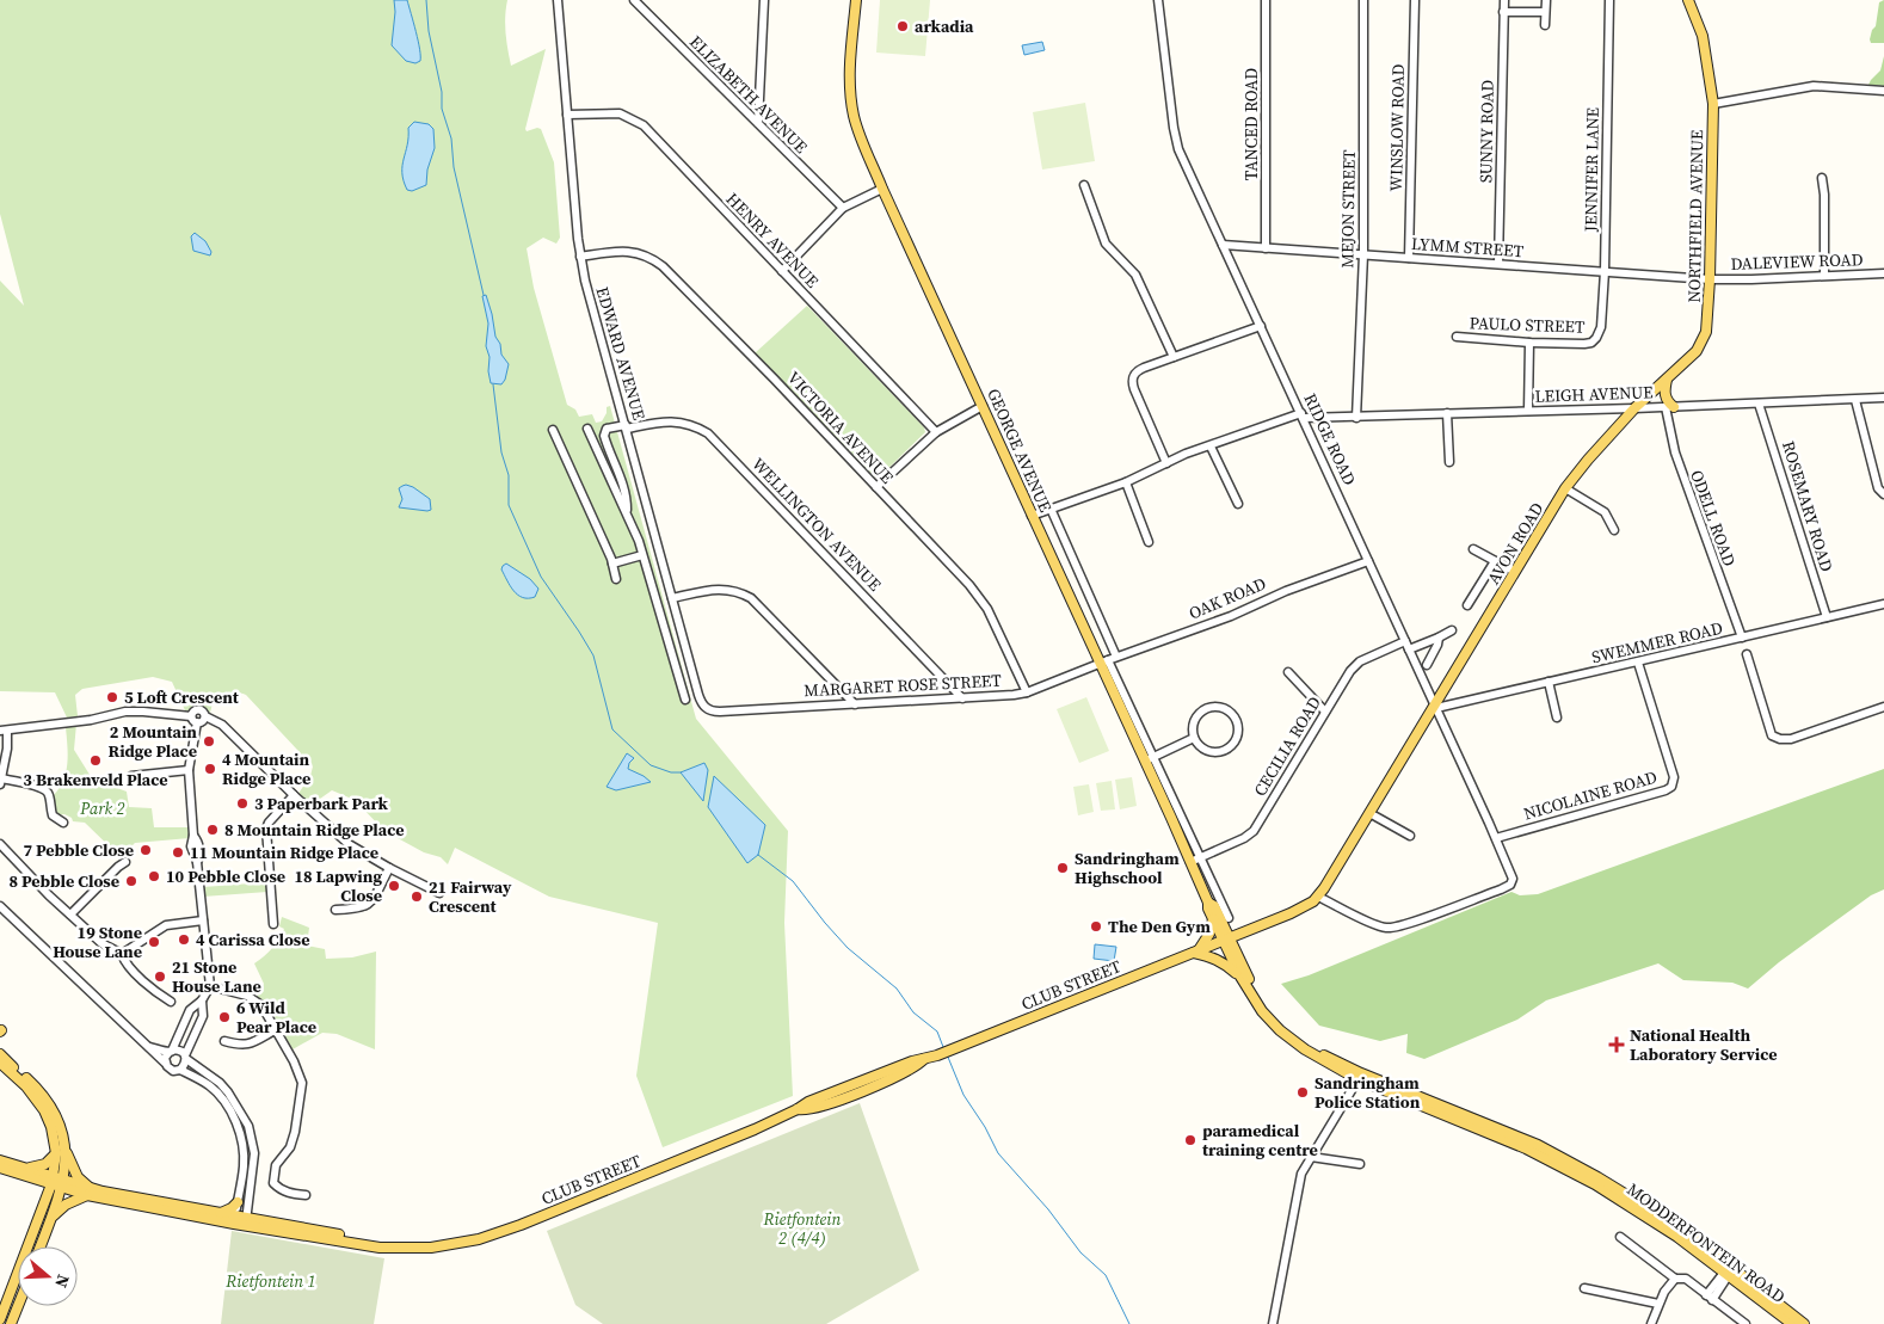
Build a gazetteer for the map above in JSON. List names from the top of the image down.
{
  "streets": {
    "main road": [
      "NORTHFIELD AVENUE",
      "GEORGE AVENUE",
      "AVON ROAD",
      "CLUB STREET",
      "MODDERFONTEIN ROAD"
    ],
    "street": [
      "ELIZABETH AVENUE",
      "TANCED ROAD",
      "WINSLOW ROAD",
      "SUNNY ROAD",
      "JENNIFER LANE",
      "MEJON STREET",
      "HENRY AVENUE",
      "LYMM STREET",
      "DALEVIEW ROAD",
      "PAULO STREET",
      "EDWARD AVENUE",
      "LEIGH AVENUE",
      "VICTORIA AVENUE",
      "RIDGE ROAD",
      "ROSEMARY ROAD",
      "ODELL ROAD",
      "WELLINGTON AVENUE",
      "OAK ROAD",
      "SWEMMER ROAD",
      "MARGARET ROSE STREET",
      "CECILIA ROAD",
      "NICOLAINE ROAD"
    ]
  },
  "crossings": [
    ["TANCED ROAD", "LYMM STREET"],
    ["WINSLOW ROAD", "LYMM STREET"],
    ["SUNNY ROAD", "LYMM STREET"],
    ["JENNIFER LANE", "LYMM STREET"],
    ["JENNIFER LANE", "PAULO STREET"],
    ["MEJON STREET", "LYMM STREET"],
    ["MEJON STREET", "LEIGH AVENUE"],
    ["NORTHFIELD AVENUE", "LYMM STREET"],
    ["NORTHFIELD AVENUE", "DALEVIEW ROAD"],
    ["NORTHFIELD AVENUE", "LEIGH AVENUE"],
    ["NORTHFIELD AVENUE", "AVON ROAD"],
    ["HENRY AVENUE", "EDWARD AVENUE"],
    ["LYMM STREET", "DALEVIEW ROAD"],
    ["LYMM STREET", "RIDGE ROAD"],
    ["EDWARD AVENUE", "VICTORIA AVENUE"],
    ["EDWARD AVENUE", "WELLINGTON AVENUE"],
    ["EDWARD AVENUE", "MARGARET ROSE STREET"],
    ["LEIGH AVENUE", "RIDGE ROAD"],
    ["LEIGH AVENUE", "GEORGE AVENUE"],
    ["LEIGH AVENUE", "ROSEMARY ROAD"],
    ["LEIGH AVENUE", "ODELL ROAD"],
    ["LEIGH AVENUE", "AVON ROAD"],
    ["VICTORIA AVENUE", "MARGARET ROSE STREET"],
    ["RIDGE ROAD", "AVON ROAD"],
    ["RIDGE ROAD", "OAK ROAD"],
    ["RIDGE ROAD", "SWEMMER ROAD"],
    ["RIDGE ROAD", "CECILIA ROAD"],
    ["RIDGE ROAD", "NICOLAINE ROAD"],
    ["GEORGE AVENUE", "OAK ROAD"],
    ["GEORGE AVENUE", "MARGARET ROSE STREET"],
    ["GEORGE AVENUE", "CECILIA ROAD"],
    ["GEORGE AVENUE", "CLUB STREET"],
    ["GEORGE AVENUE", "MODDERFONTEIN ROAD"],
    ["ROSEMARY ROAD", "SWEMMER ROAD"],
    ["ODELL ROAD", "SWEMMER ROAD"],
    ["WELLINGTON AVENUE", "MARGARET ROSE STREET"],
    ["AVON ROAD", "SWEMMER ROAD"],
    ["OAK ROAD", "MARGARET ROSE STREET"],
    ["SWEMMER ROAD", "NICOLAINE ROAD"],
    ["CLUB STREET", "MODDERFONTEIN ROAD"]
  ],
  "parks": ["Park 2", "Rietfontein 2 (4/4)", "Rietfontein 1"],
  "places": {
    "other": [
      "arkadia",
      "5 Loft Crescent",
      "2 Mountain Ridge Place",
      "3 Brakenveld Place",
      "4 Mountain Ridge Place",
      "3 Paperbark Park",
      "8 Mountain Ridge Place",
      "7 Pebble Close",
      "11 Mountain Ridge Place",
      "Sandringham Highschool",
      "10 Pebble Close",
      "8 Pebble Close",
      "18 Lapwing Close",
      "21 Fairway Crescent",
      "The Den Gym",
      "4 Carissa Close",
      "19 Stone House Lane",
      "21 Stone House Lane",
      "6 Wild Pear Place",
      "Sandringham Police Station",
      "paramedical training centre"
    ],
    "health": ["National Health Laboratory Service"]
  },
  "north": "right"
}
